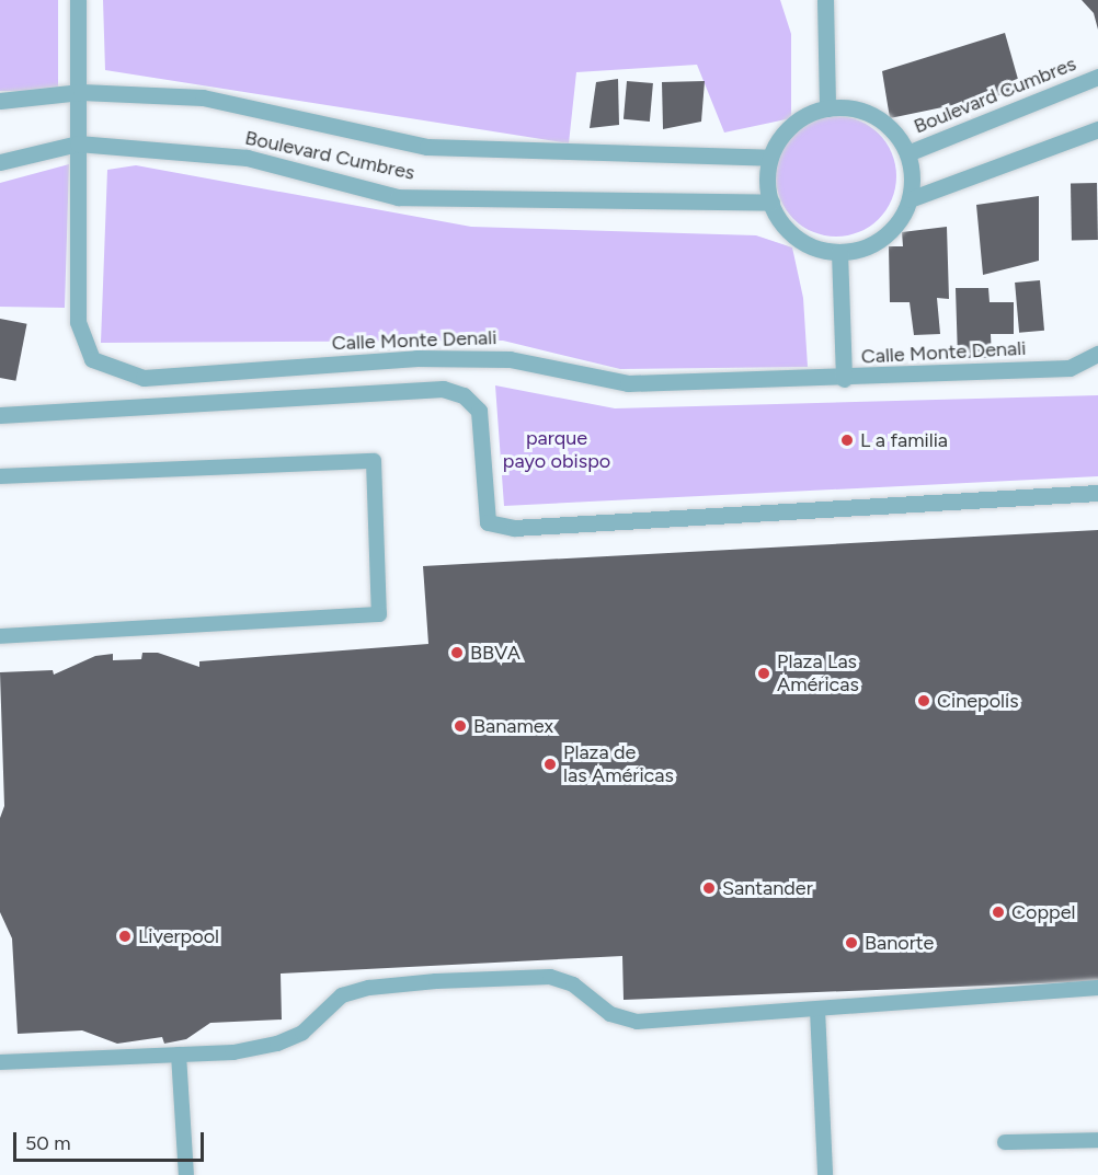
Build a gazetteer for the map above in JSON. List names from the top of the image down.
{
  "streets": {
    "street": ["Boulevard Cumbres", "Calle Monte Denali"]
  },
  "crossings": [
    ["Boulevard Cumbres", "Calle Monte Denali"]
  ],
  "parks": ["parque payo obispo"],
  "places": [
    "L a familia",
    "BBVA",
    "Plaza Las Américas",
    "Cinepolis",
    "Banamex",
    "Plaza de las Américas",
    "Santander",
    "Coppel",
    "Liverpool",
    "Banorte"
  ],
  "scale_bar": "50 m"
}
